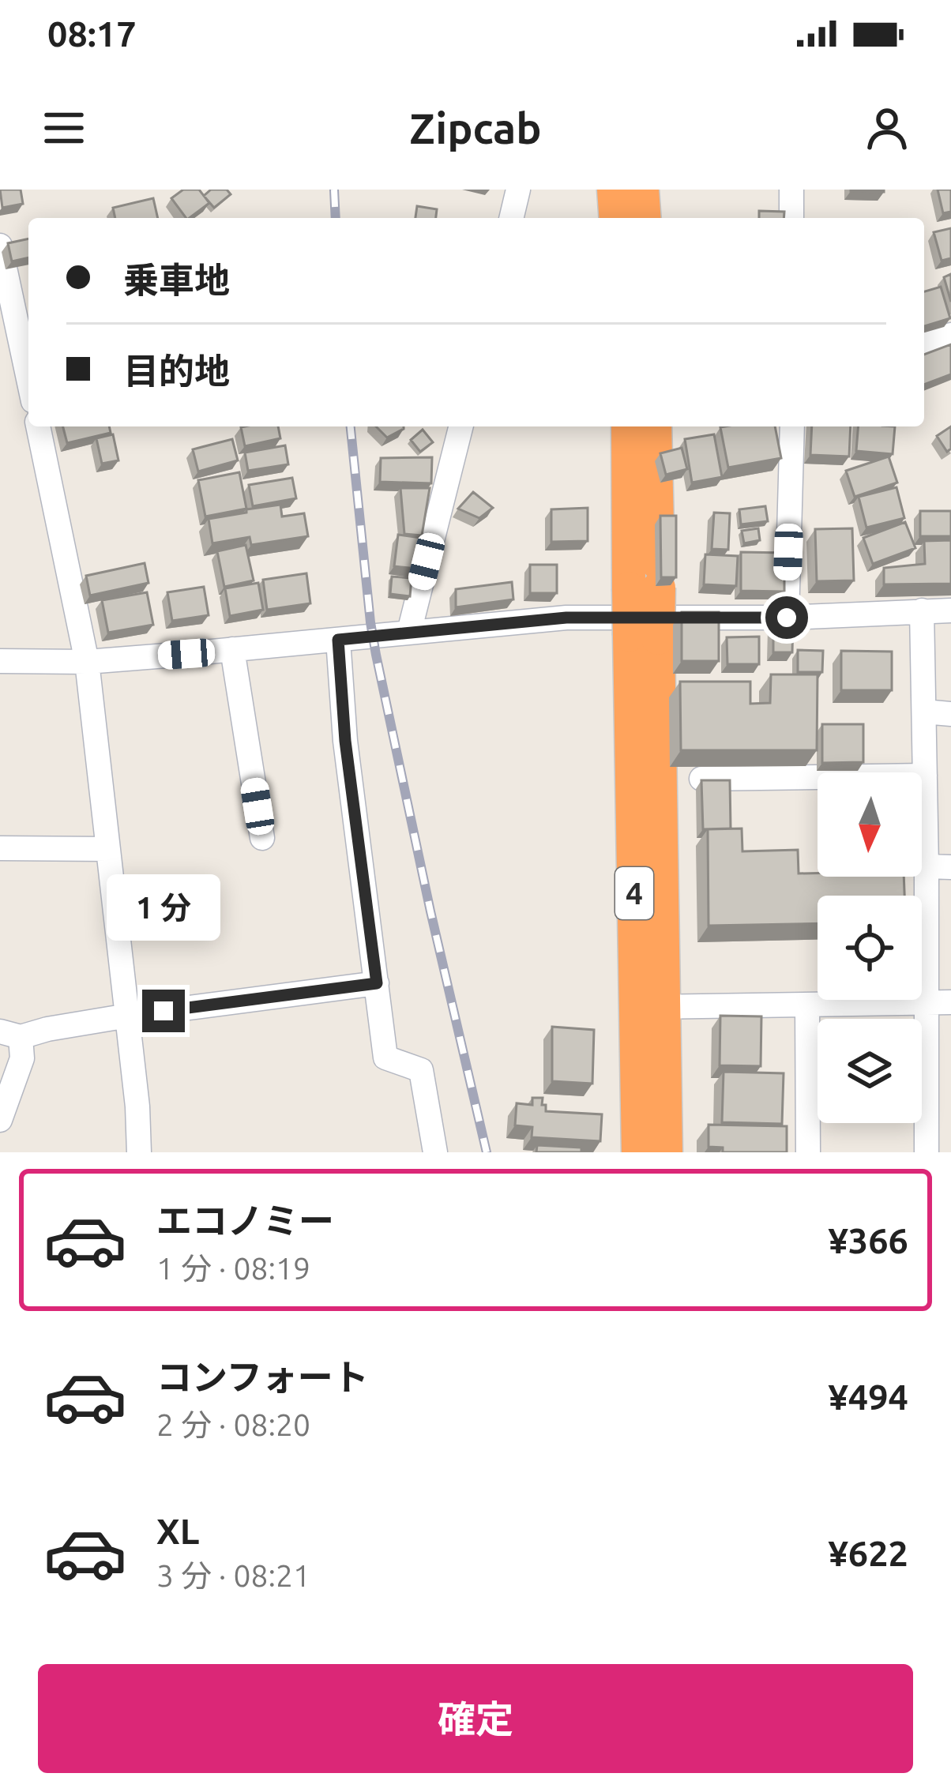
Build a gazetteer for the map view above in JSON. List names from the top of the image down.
{
  "streets": {
    "highway": ["4"]
  },
  "north": "bottom",
  "page": {
    "status": "08:17",
    "header": "Zipcab",
    "banner": ["乗車地", "目的地"],
    "bubble": "1 分",
    "list": [
      {
        "name": "エコノミー",
        "note": "1 分 · 08:19",
        "value": "¥366"
      },
      {
        "name": "コンフォート",
        "note": "2 分 · 08:20",
        "value": "¥494"
      },
      {
        "name": "XL",
        "note": "3 分 · 08:21",
        "value": "¥622"
      }
    ],
    "buttons": "確定"
  }
}
